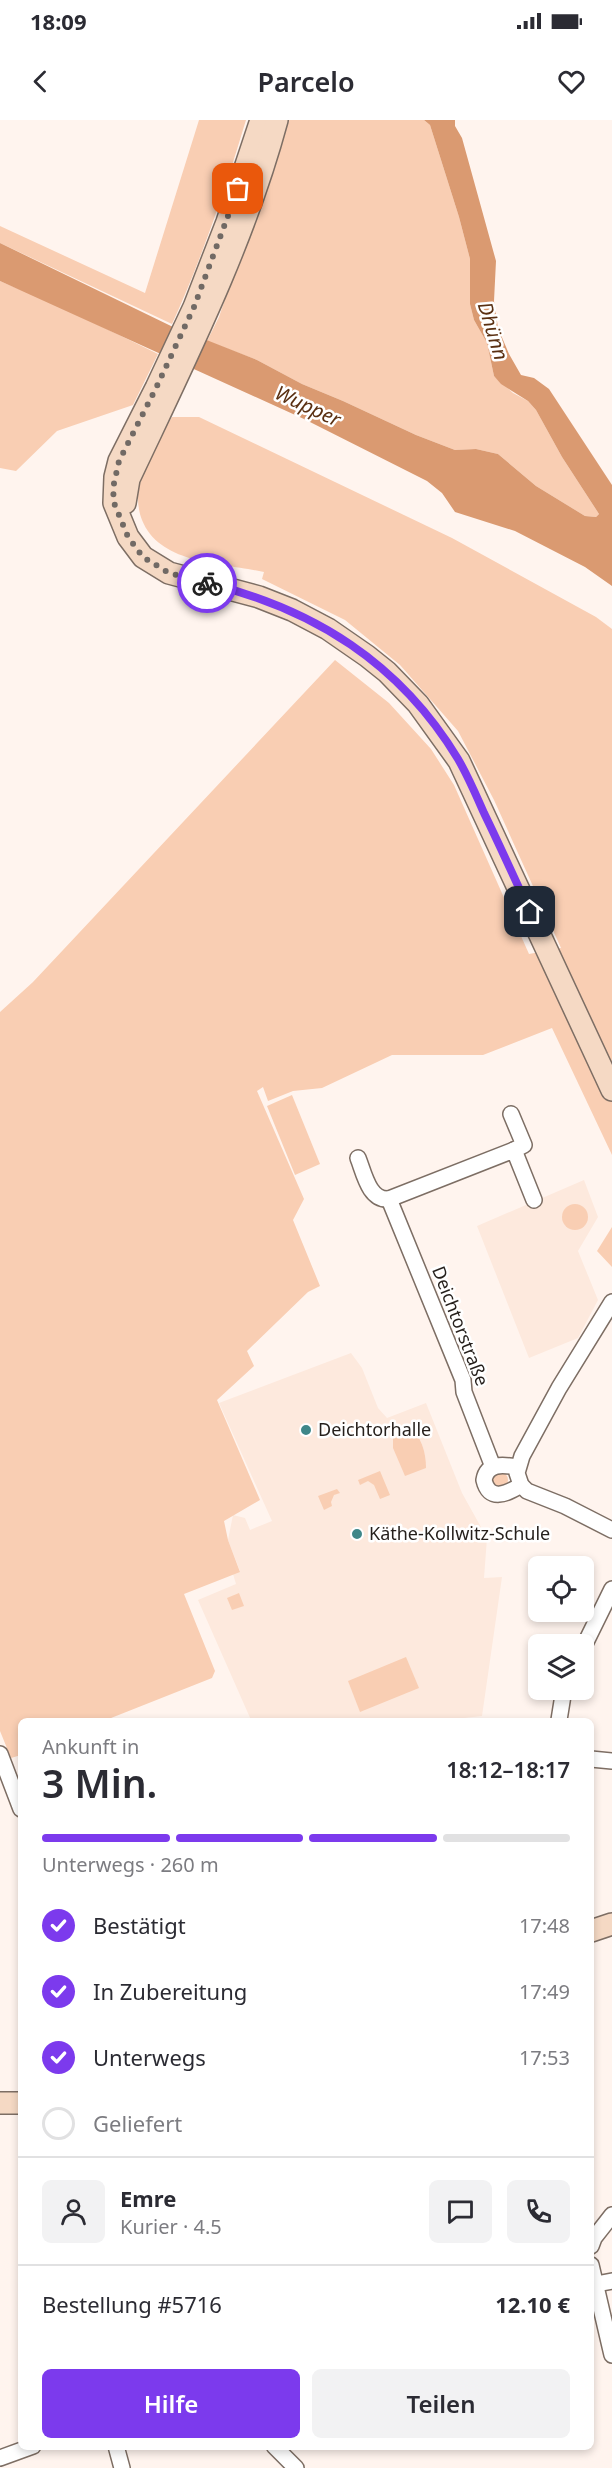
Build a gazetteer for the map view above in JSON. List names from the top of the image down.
{
  "streets": {
    "street": ["Deichtorstraße"]
  },
  "water": ["Dhünn", "Wupper"],
  "places": ["Deichtorhalle", "Käthe-Kollwitz-Schule"],
  "page": {
    "status": "18:09",
    "header": "Parcelo",
    "heading": ["3 Min.", "Ankunft in", "18:12–18:17"],
    "panel": [
      "Emre",
      "Kurier · 4.5",
      "Bestellung #5716",
      "12.10 €"
    ],
    "bar": "Unterwegs · 260 m",
    "list": [
      ["Bestätigt", "17:48"],
      ["In Zubereitung", "17:49"],
      ["Unterwegs", "17:53"],
      "Geliefert"
    ],
    "buttons": ["Hilfe", "Teilen"]
  }
}
